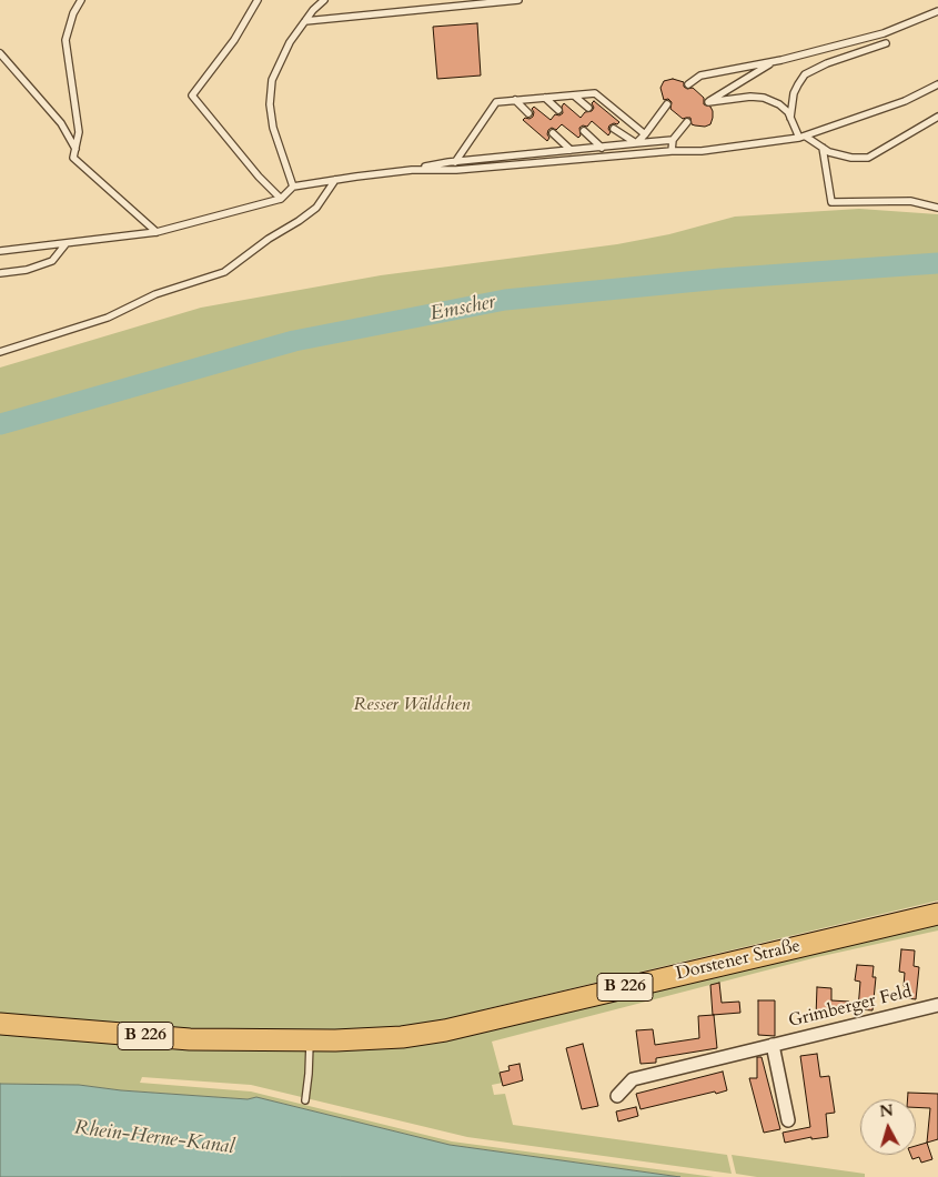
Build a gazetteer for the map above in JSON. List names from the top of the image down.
{
  "streets": {
    "main road": ["Dorstener Straße", "B 226"],
    "street": ["Grimberger Feld"]
  },
  "water": ["Emscher", "Rhein-Herne-Kanal"],
  "parks": ["Resser Wäldchen"],
  "north": "top"
}
